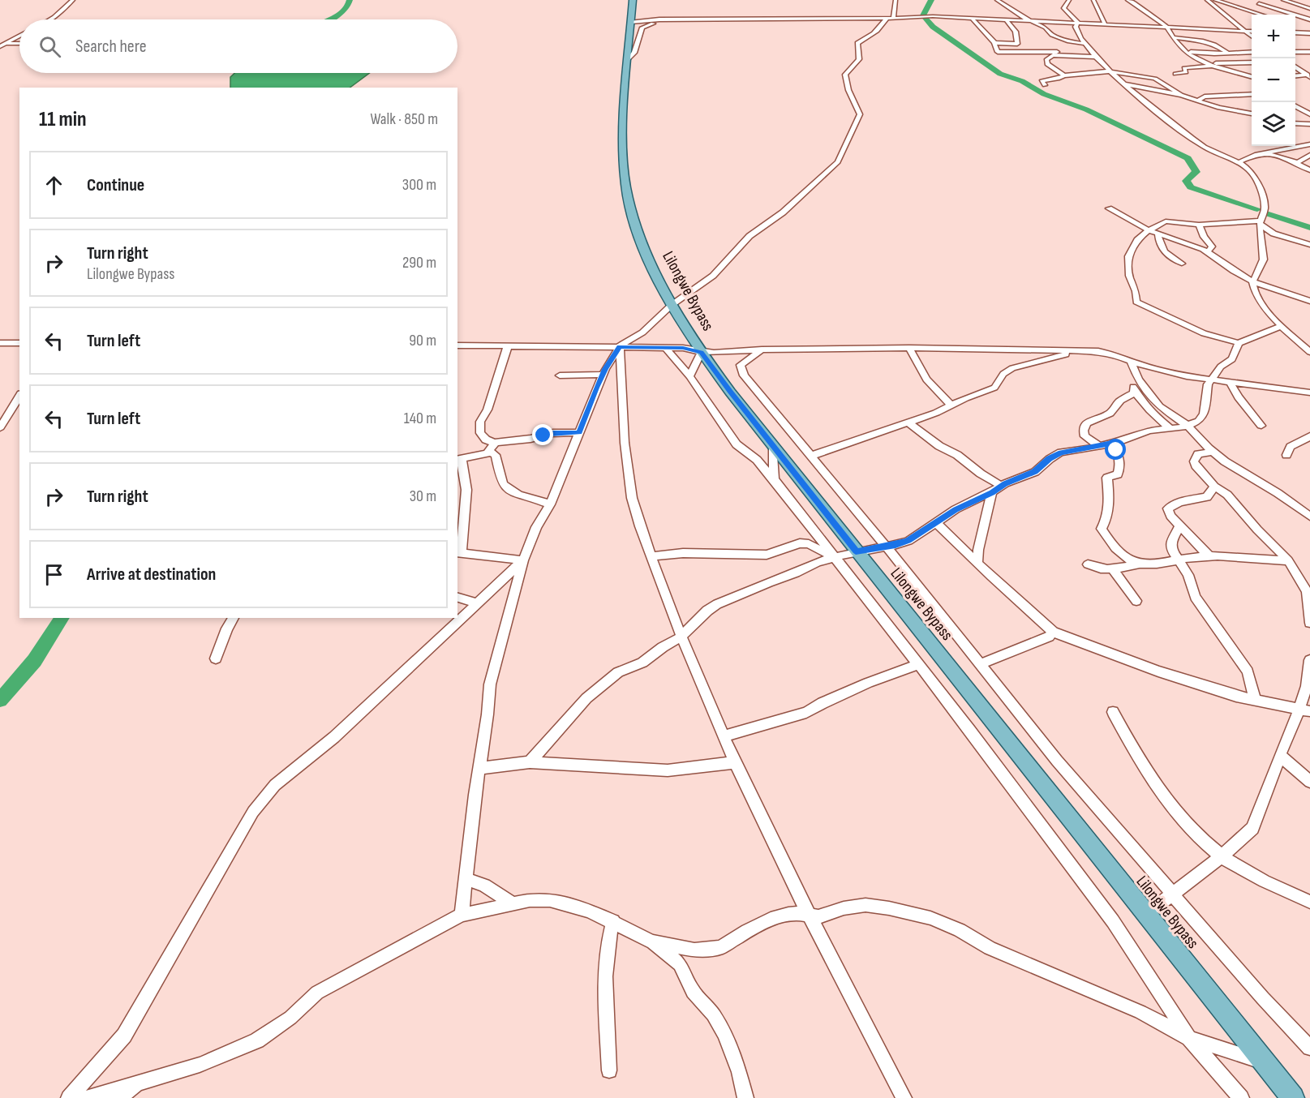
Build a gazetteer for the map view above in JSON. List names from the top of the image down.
{
  "streets": {
    "main road": ["Lilongwe Bypass"]
  },
  "page": {
    "map_buttons": ["+", "−"],
    "search": "Search here",
    "heading": ["11 min", "Walk · 850 m"],
    "list": [
      ["Continue", "300 m"],
      ["Turn right", "Lilongwe Bypass", "290 m"],
      ["Turn left", "90 m"],
      ["Turn left", "140 m"],
      ["Turn right", "30 m"],
      "Arrive at destination"
    ]
  }
}
